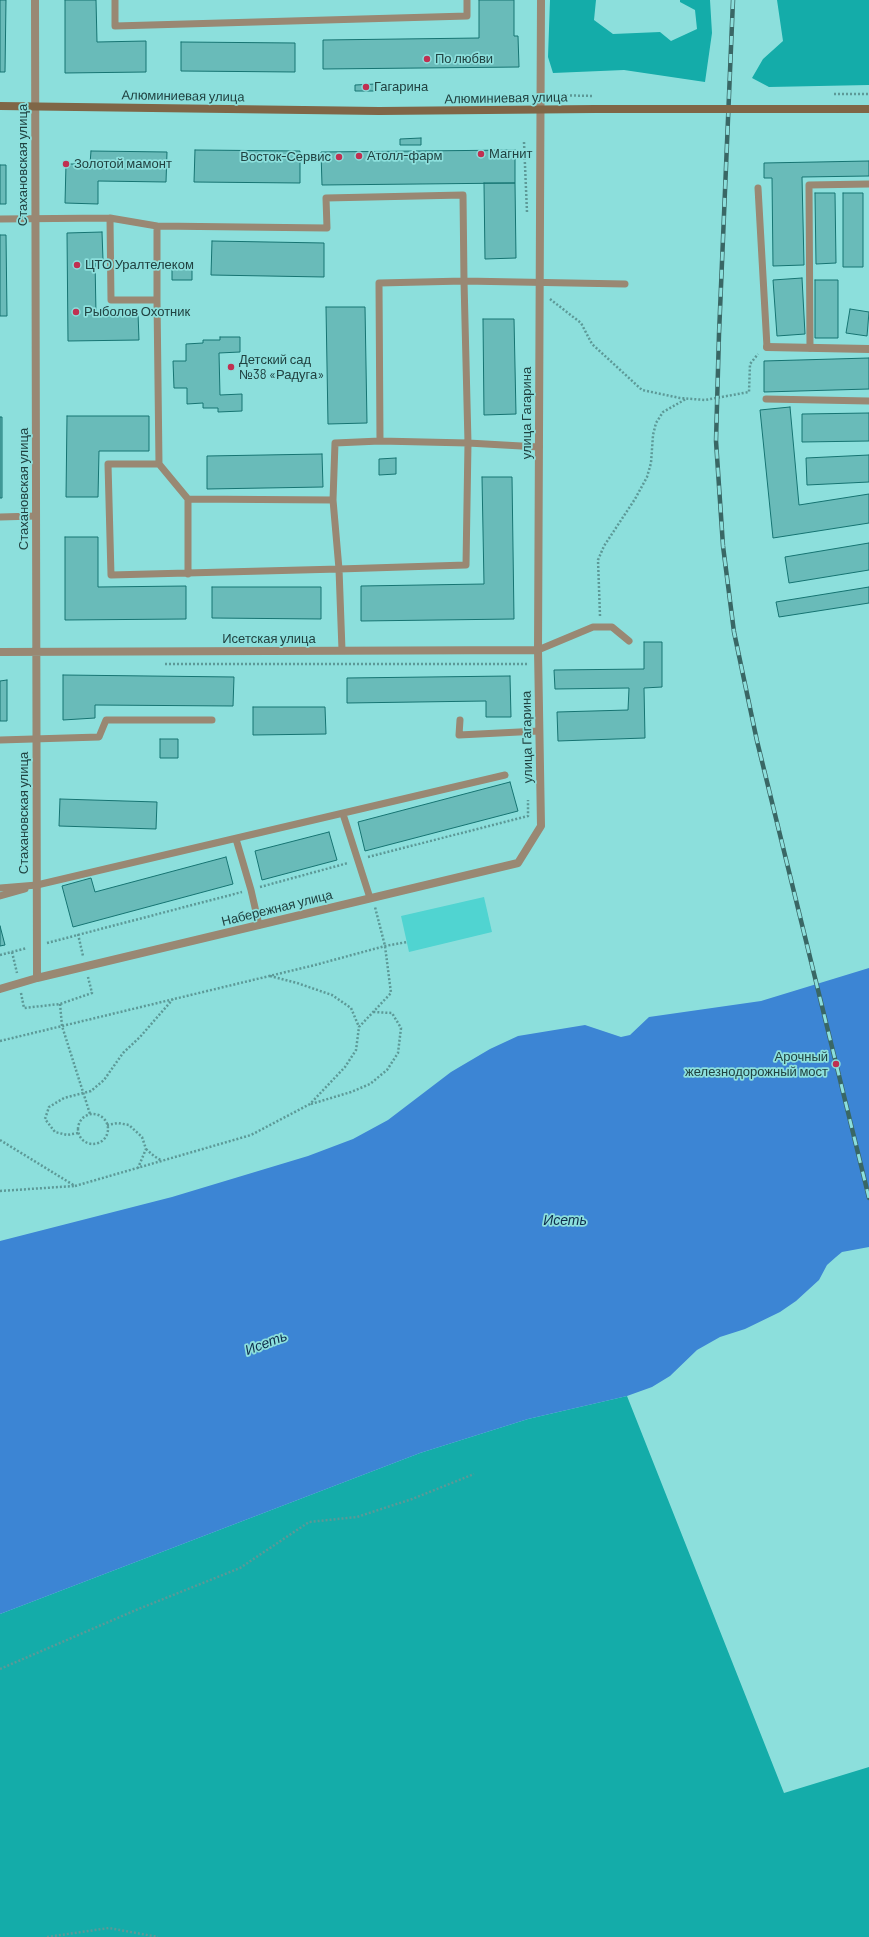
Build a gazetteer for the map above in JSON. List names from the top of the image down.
{
  "streets": {
    "main road": ["Алюминиевая улица"],
    "street": [
      "Стахановская улица",
      "улица Гагарина",
      "Исетская улица",
      "Набережная улица"
    ]
  },
  "crossings": [
    ["Алюминиевая улица", "Стахановская улица"],
    ["Алюминиевая улица", "улица Гагарина"],
    ["Стахановская улица", "Исетская улица"],
    ["Стахановская улица", "Набережная улица"],
    ["улица Гагарина", "Исетская улица"],
    ["улица Гагарина", "Набережная улица"]
  ],
  "water": ["Исеть"],
  "places": [
    "По любви",
    "Гагарина",
    "Магнит",
    "Атолл-фарм",
    "Восток-Сервис",
    "Золотой мамонт",
    "ЦТО Уралтелеком",
    "Рыболов Охотник",
    "Детский сад №38 «Радуга»",
    "Арочный железнодорожный мост"
  ]
}
